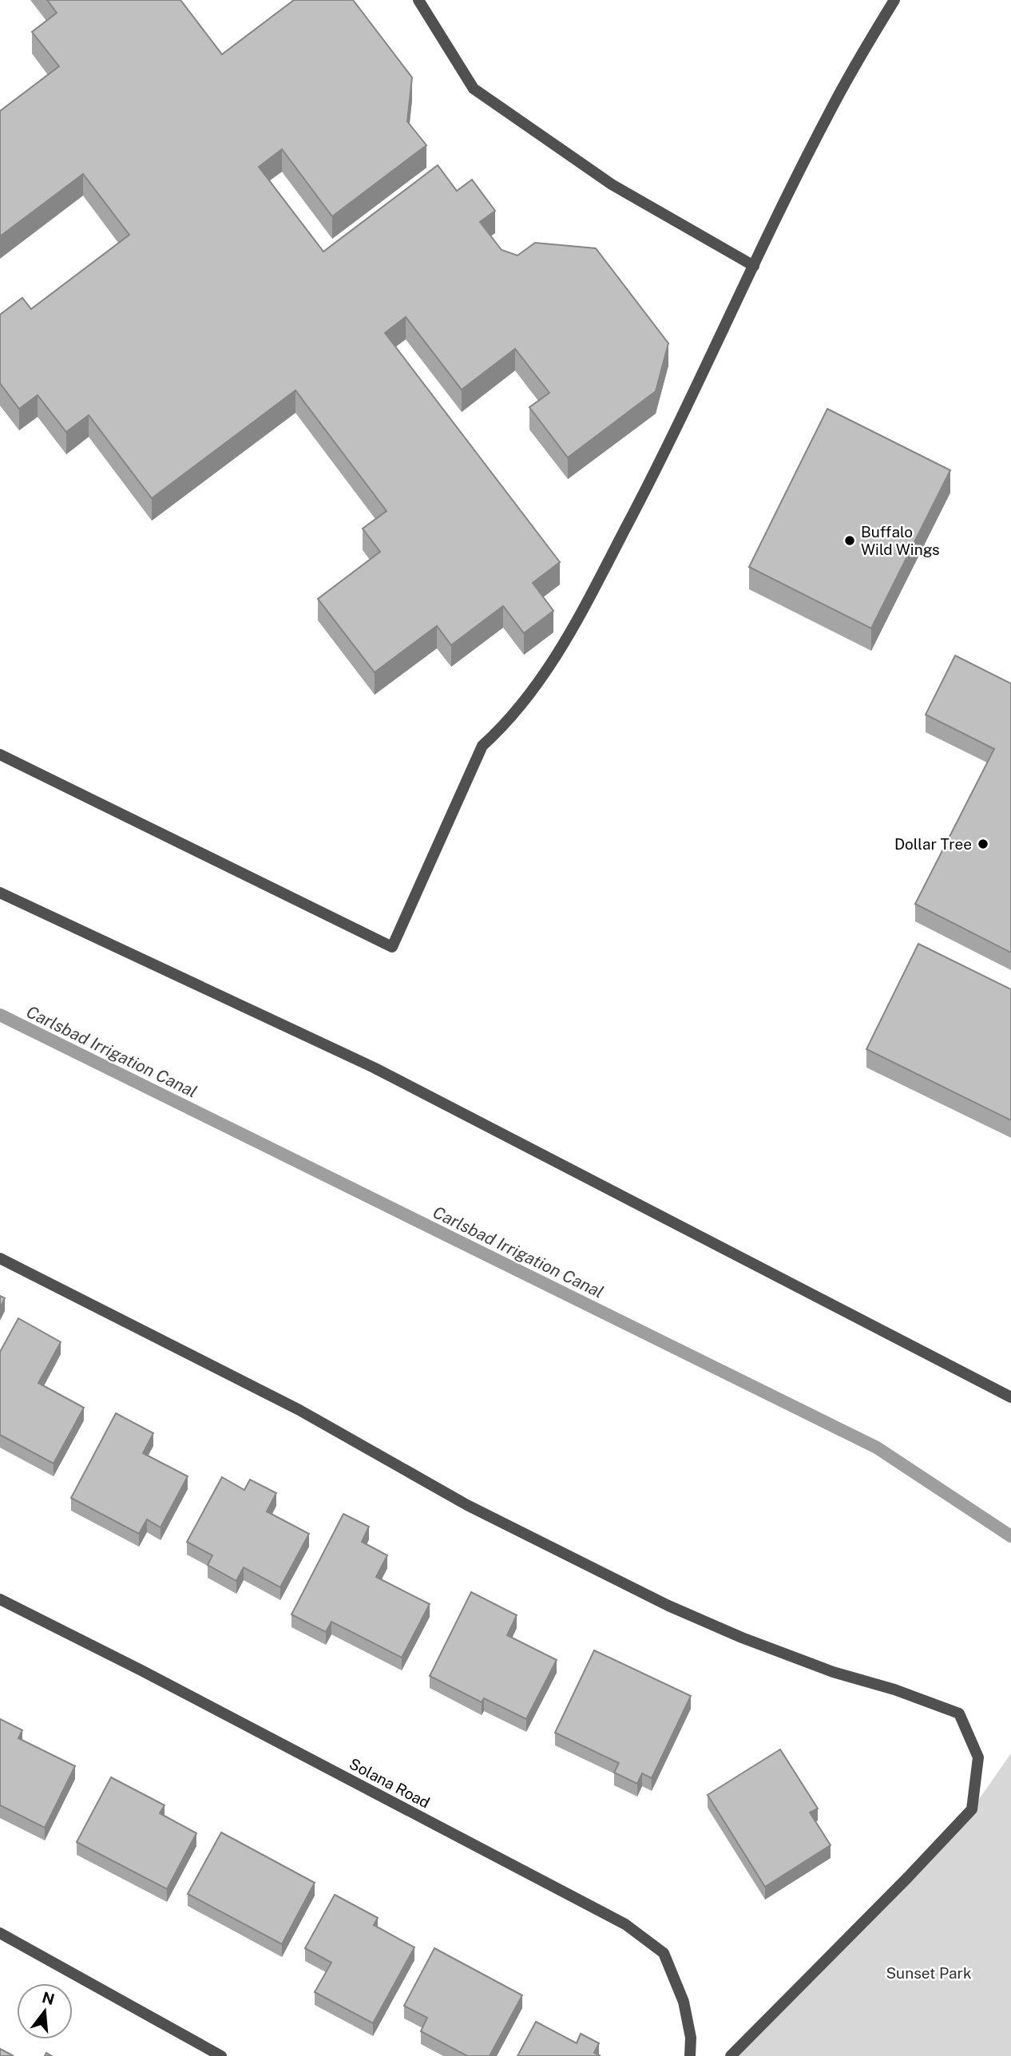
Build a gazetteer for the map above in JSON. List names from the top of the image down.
{
  "streets": {
    "street": ["Solana Road"]
  },
  "water": ["Carlsbad Irrigation Canal"],
  "parks": ["Sunset Park"],
  "places": ["Buffalo Wild Wings", "Dollar Tree"],
  "north": "top"
}
